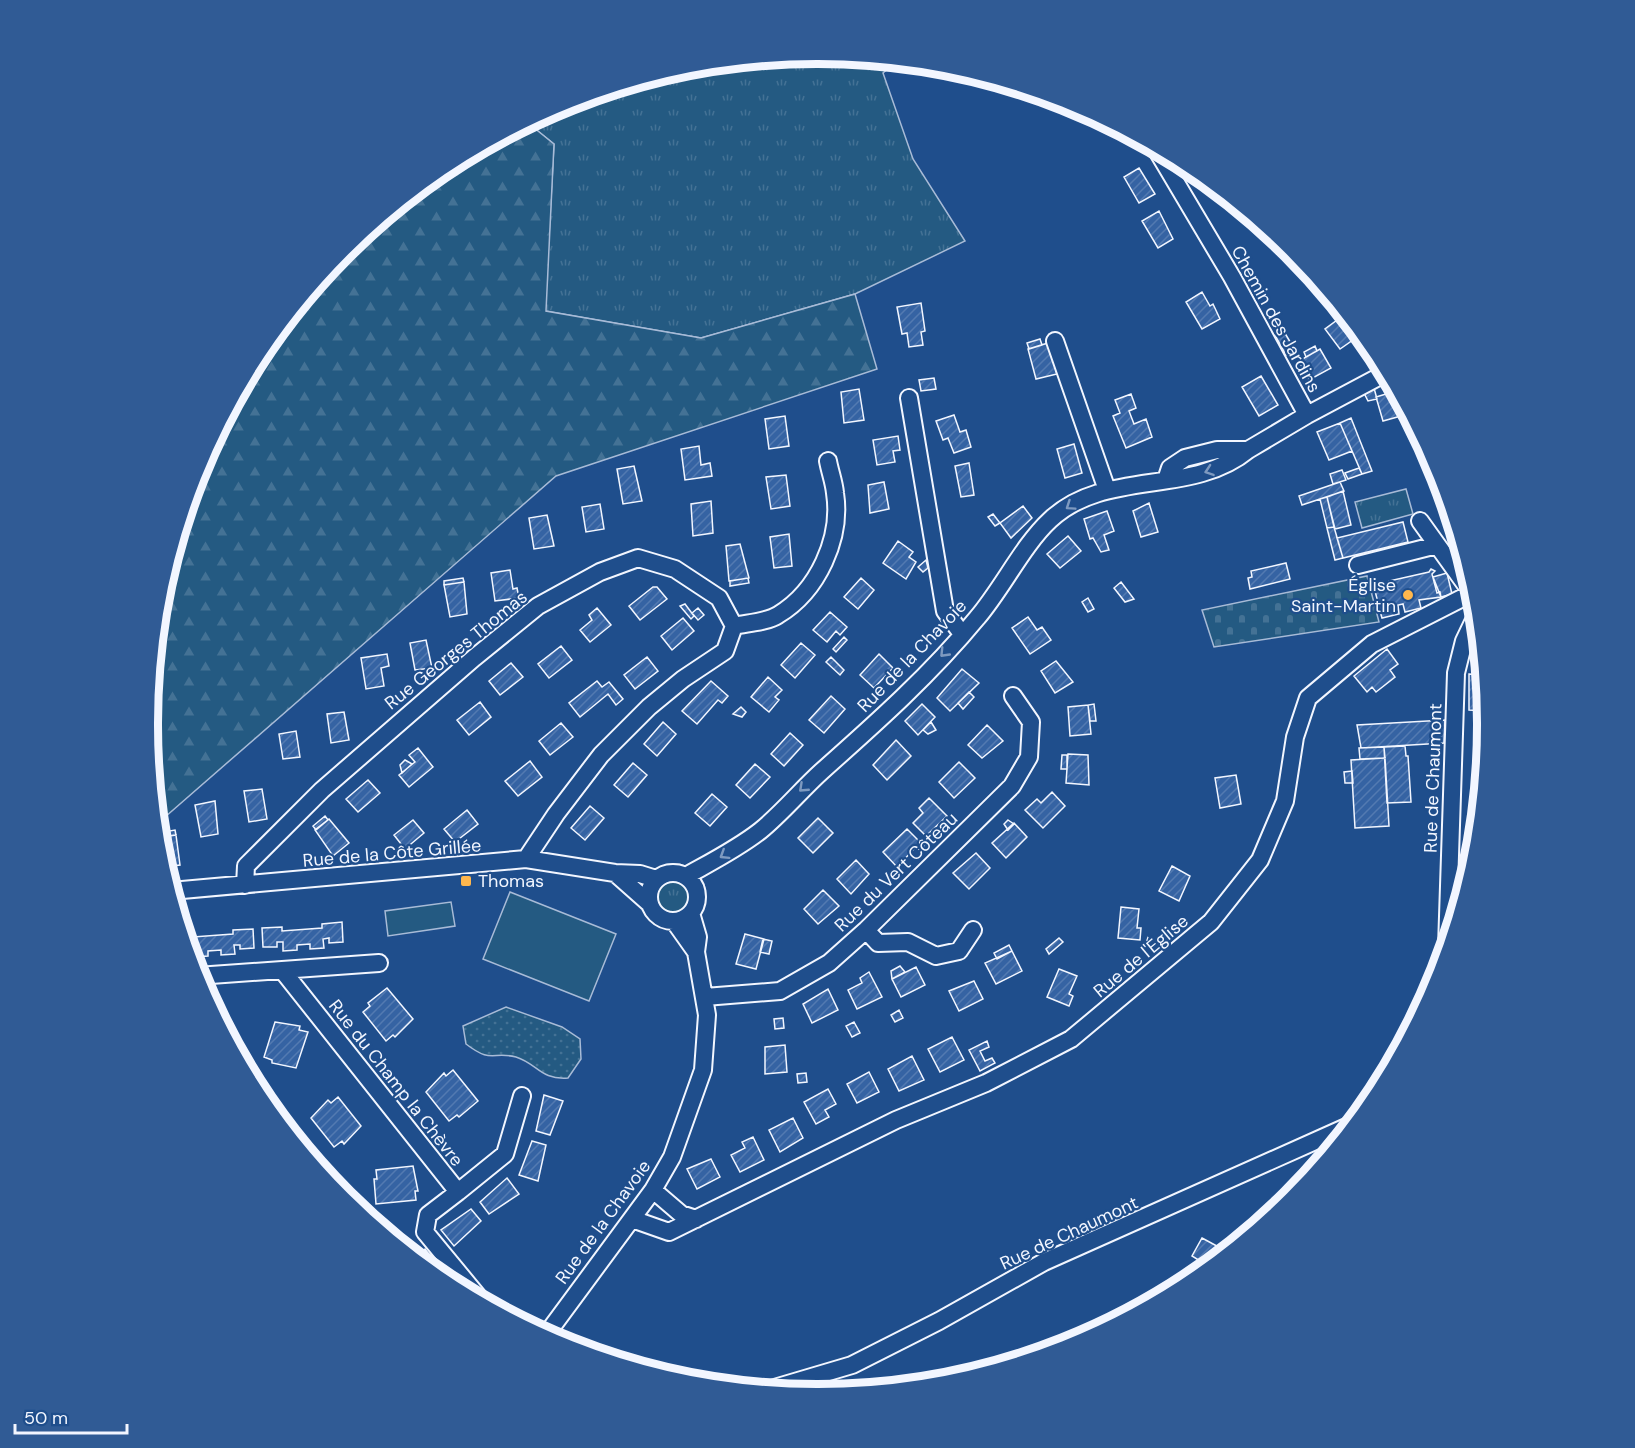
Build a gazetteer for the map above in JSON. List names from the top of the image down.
{
  "streets": {
    "street": [
      "Chemin des Jardins",
      "Rue Georges Thomas",
      "Rue de la Chavoie",
      "Rue de Chaumont",
      "Rue de la Côte Grillée",
      "Rue du Vert Côteau",
      "Rue de l'Église",
      "Rue du Champ la Chèvre"
    ]
  },
  "crossings": [
    ["Chemin des Jardins", "Rue de la Chavoie"],
    ["Rue Georges Thomas", "Rue de la Côte Grillée"],
    ["Rue de la Chavoie", "Rue de la Côte Grillée"],
    ["Rue de la Chavoie", "Rue du Vert Côteau"],
    ["Rue de la Chavoie", "Rue de l'Église"]
  ],
  "one_way": ["Rue de la Chavoie"],
  "places": {
    "other": ["Église Saint-Martin"],
    "transit": ["Thomas"]
  },
  "scale_bar": "50 m"
}
